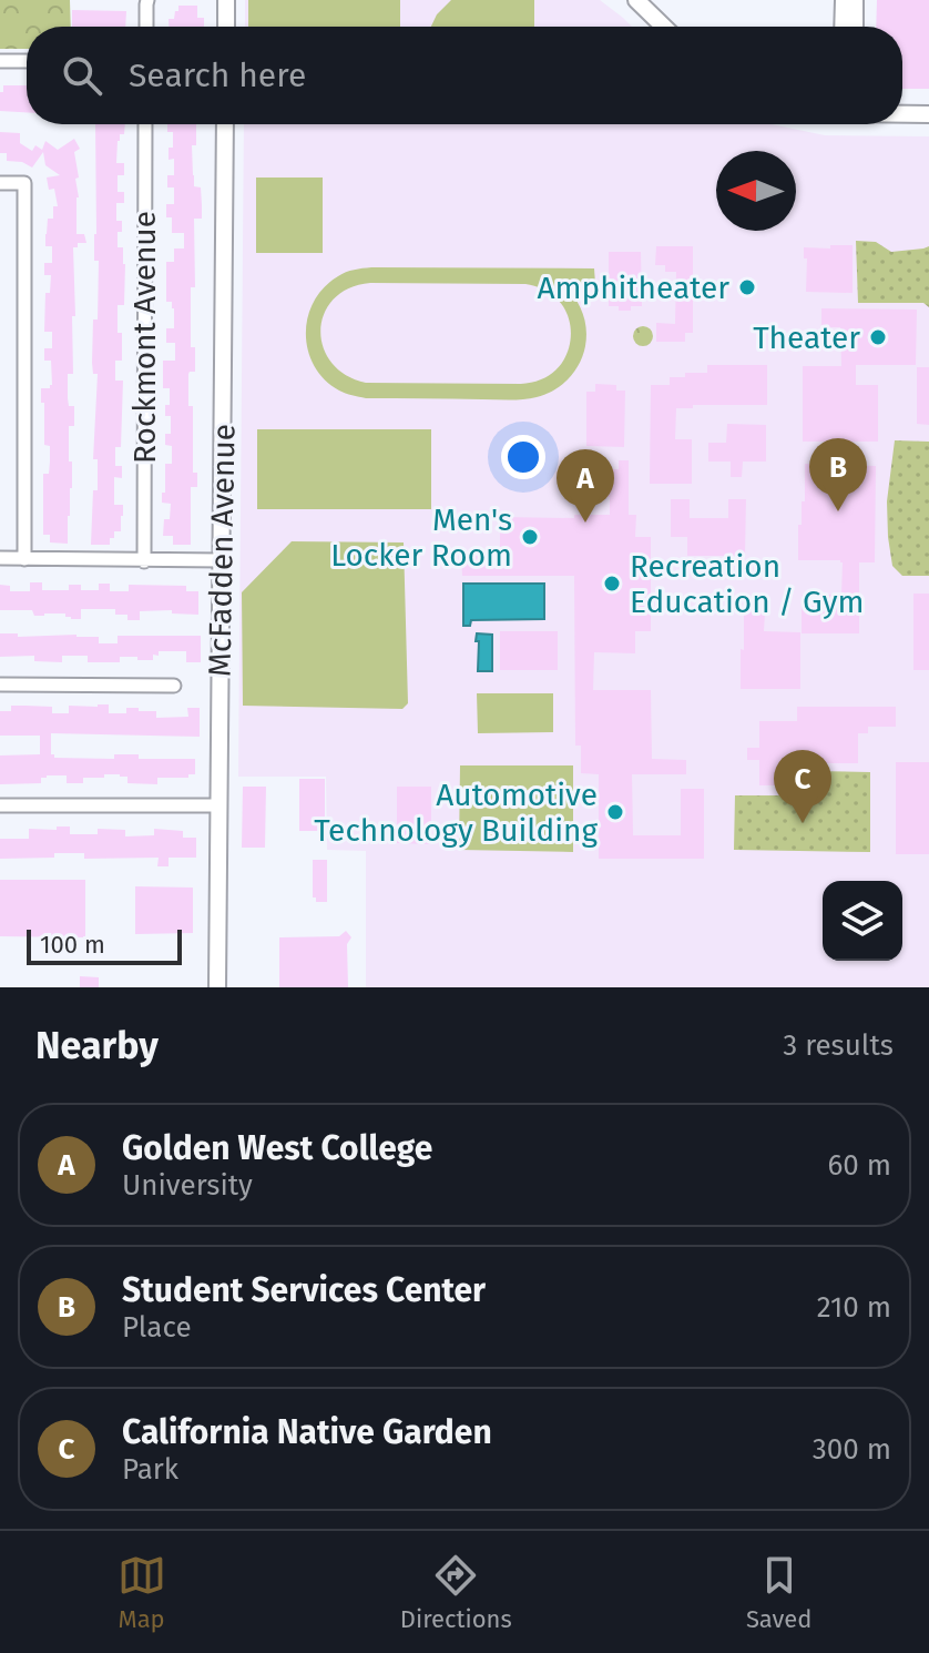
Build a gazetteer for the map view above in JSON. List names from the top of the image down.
{
  "streets": {
    "street": ["Rockmont Avenue", "McFadden Avenue"]
  },
  "places": [
    "Amphitheater",
    "Theater",
    "Men's Locker Room",
    "Recreation Education / Gym",
    "Automotive Technology Building"
  ],
  "scale_bar": "100 m",
  "north": "left",
  "page": {
    "search": "Search here",
    "pins": ["B", "A", "C"],
    "scale": "100 m",
    "heading": ["Nearby", "3 results"],
    "list": [
      {
        "mark": "A",
        "name": "Golden West College",
        "note": "University",
        "value": "60 m"
      },
      {
        "mark": "B",
        "name": "Student Services Center",
        "note": "Place",
        "value": "210 m"
      },
      {
        "mark": "C",
        "name": "California Native Garden",
        "note": "Park",
        "value": "300 m"
      }
    ],
    "nav": ["Map", "Directions", "Saved"]
  }
}
